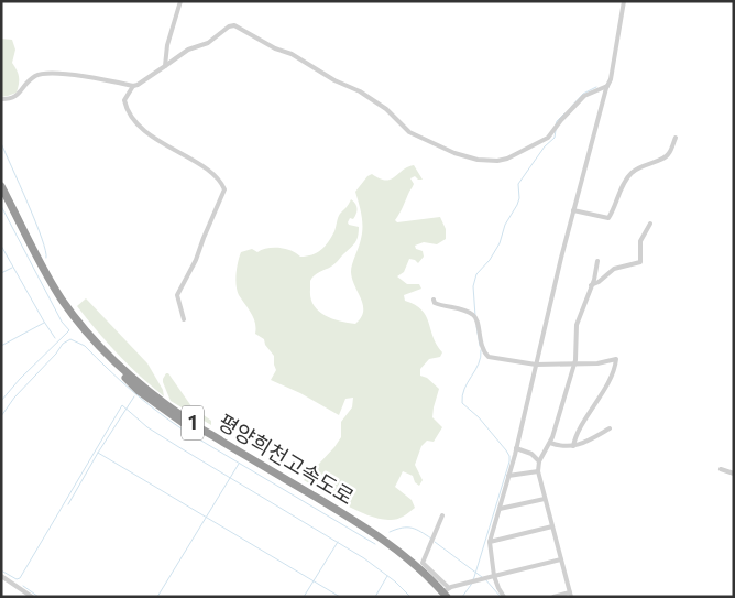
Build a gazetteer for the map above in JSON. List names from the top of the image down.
{
  "streets": {
    "highway": ["1", "평양희천고속도로"]
  }
}
